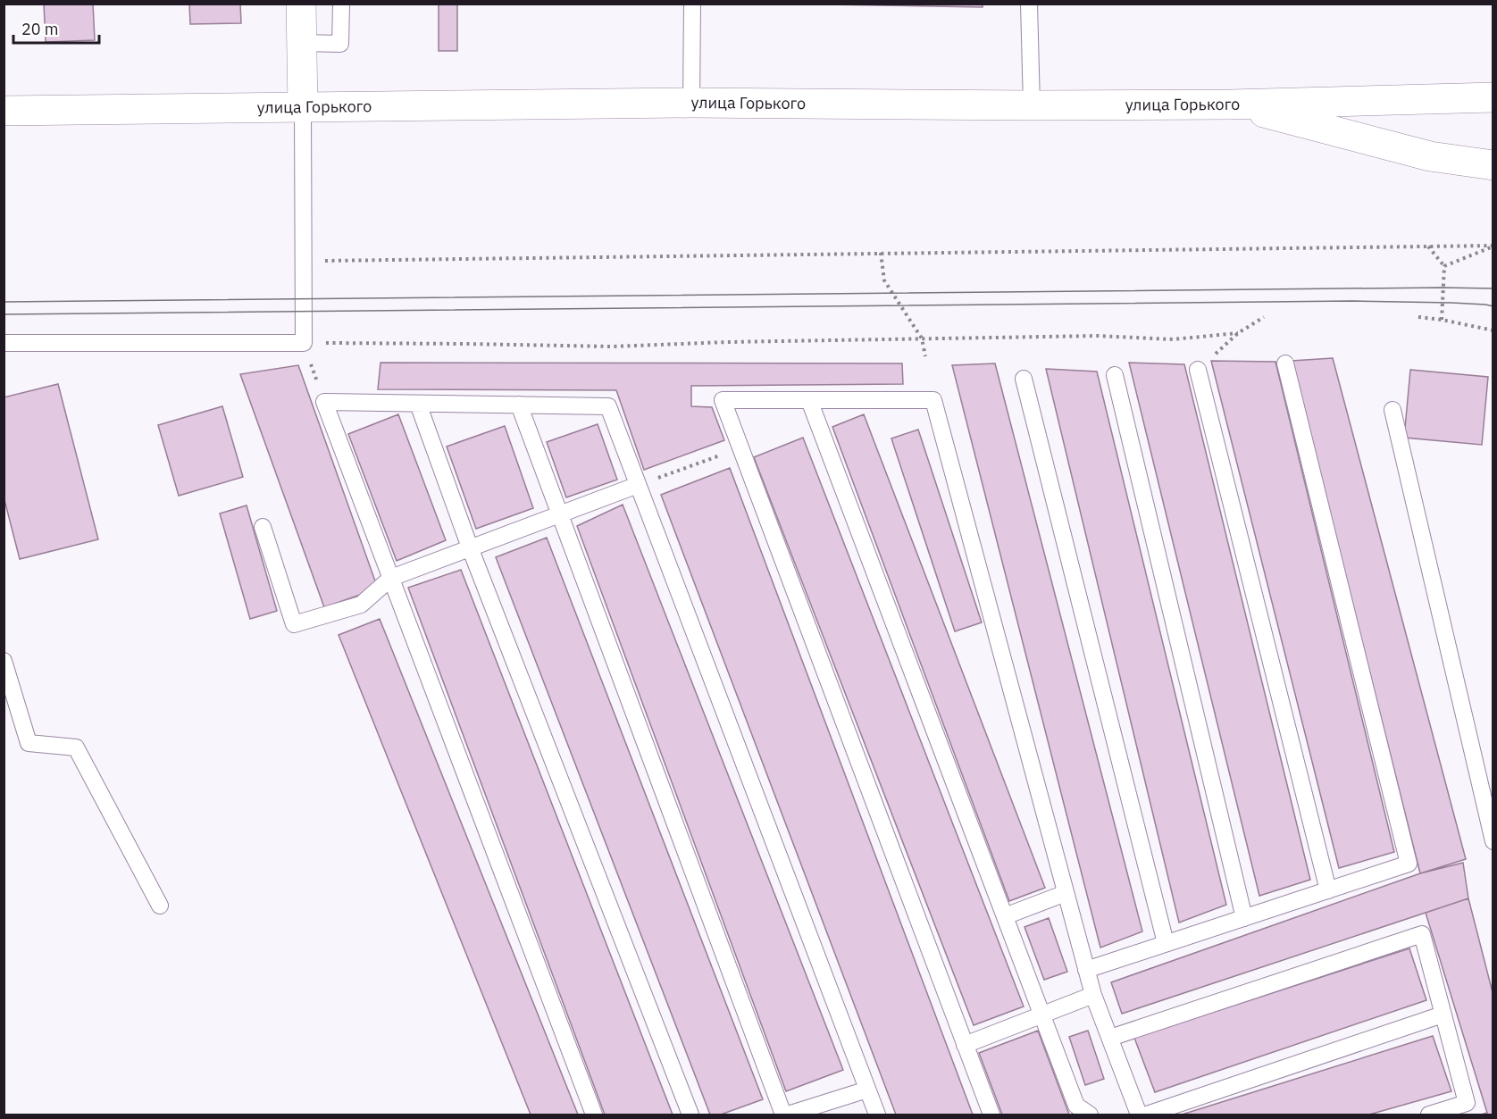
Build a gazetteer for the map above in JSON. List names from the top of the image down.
{
  "streets": {
    "street": ["улица Горького"]
  },
  "scale_bar": "20 m"
}
